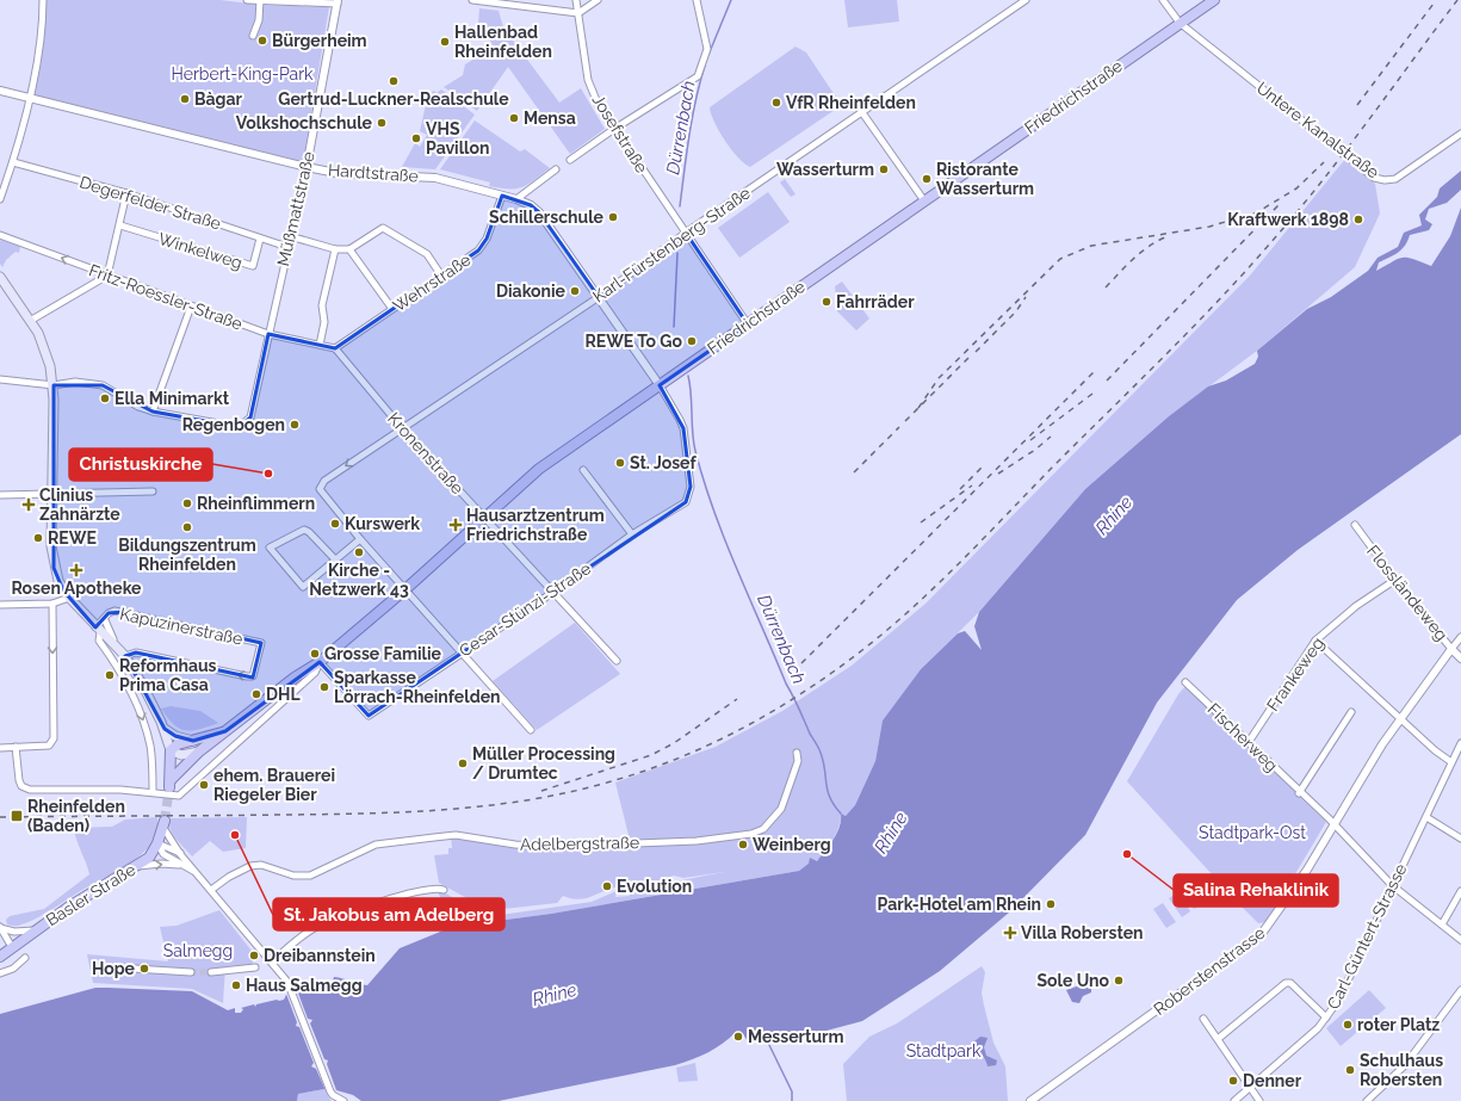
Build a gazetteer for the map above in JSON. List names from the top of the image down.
{
  "streets": {
    "main road": ["Friedrichstraße", "Basler Straße"],
    "street": [
      "Untere Kanalstraße",
      "Josefstraße",
      "Hardtstraße",
      "Degerfelder Straße",
      "Müßmattstraße",
      "Karl-Fürstenberg-Straße",
      "Winkelweg",
      "Wehrstraße",
      "Fritz-Roessler-Straße",
      "Kronenstraße",
      "Flossländeweg",
      "Cesar-Stünzi-Straße",
      "Kapuzinerstraße",
      "Frankeweg",
      "Fischerweg",
      "Adelbergstraße",
      "Carl-Güntert-Strasse",
      "Roberstenstrasse"
    ]
  },
  "crossings": [
    ["Friedrichstraße", "Untere Kanalstraße"],
    ["Friedrichstraße", "Josefstraße"],
    ["Friedrichstraße", "Hardtstraße"],
    ["Friedrichstraße", "Kronenstraße"],
    ["Friedrichstraße", "Cesar-Stünzi-Straße"],
    ["Josefstraße", "Karl-Fürstenberg-Straße"],
    ["Hardtstraße", "Müßmattstraße"],
    ["Hardtstraße", "Karl-Fürstenberg-Straße"],
    ["Hardtstraße", "Wehrstraße"],
    ["Hardtstraße", "Cesar-Stünzi-Straße"],
    ["Degerfelder Straße", "Müßmattstraße"],
    ["Degerfelder Straße", "Winkelweg"],
    ["Müßmattstraße", "Fritz-Roessler-Straße"],
    ["Karl-Fürstenberg-Straße", "Kronenstraße"],
    ["Wehrstraße", "Fritz-Roessler-Straße"],
    ["Wehrstraße", "Kronenstraße"],
    ["Fritz-Roessler-Straße", "Kronenstraße"],
    ["Kronenstraße", "Cesar-Stünzi-Straße"],
    ["Flossländeweg", "Frankeweg"],
    ["Flossländeweg", "Roberstenstrasse"],
    ["Frankeweg", "Fischerweg"],
    ["Fischerweg", "Carl-Güntert-Strasse"],
    ["Fischerweg", "Roberstenstrasse"]
  ],
  "water": ["Dürrenbach", "Rhine"],
  "parks": [
    "Herbert-King-Park",
    "Stadtpark-Ost",
    "Salmegg",
    "Stadtpark"
  ],
  "places": {
    "other": [
      "Bürgerheim",
      "Hallenbad Rheinfelden",
      "Gertrud-Luckner-Realschule",
      "Bàgar",
      "VfR Rheinfelden",
      "Mensa",
      "Volkshochschule",
      "VHS Pavillon",
      "Wasserturm",
      "Ristorante Wasserturm",
      "Schillerschule",
      "Kraftwerk 1898",
      "Diakonie",
      "Fahrräder",
      "REWE To Go",
      "Ella Minimarkt",
      "Regenbogen",
      "St. Josef",
      "Christuskirche",
      "Rheinflimmern",
      "Kurswerk",
      "Bildungszentrum Rheinfelden",
      "REWE",
      "Kirche - Netzwerk 43",
      "Grosse Familie",
      "Reformhaus Prima Casa",
      "Sparkasse Lörrach-Rheinfelden",
      "DHL",
      "Müller Processing / Drumtec",
      "ehem. Brauerei Riegeler Bier",
      "St. Jakobus am Adelberg",
      "Weinberg",
      "Salina Rehaklinik",
      "Evolution",
      "Park-Hotel am Rhein",
      "Dreibannstein",
      "Hope",
      "Sole Uno",
      "Haus Salmegg",
      "roter Platz",
      "Messerturm",
      "Schulhaus Robersten",
      "Denner"
    ],
    "health": [
      "Clinius Zahnärzte",
      "Hausarztzentrum Friedrichstraße",
      "Rosen Apotheke",
      "Villa Robersten"
    ],
    "transit": ["Rheinfelden (Baden)"]
  }
}
